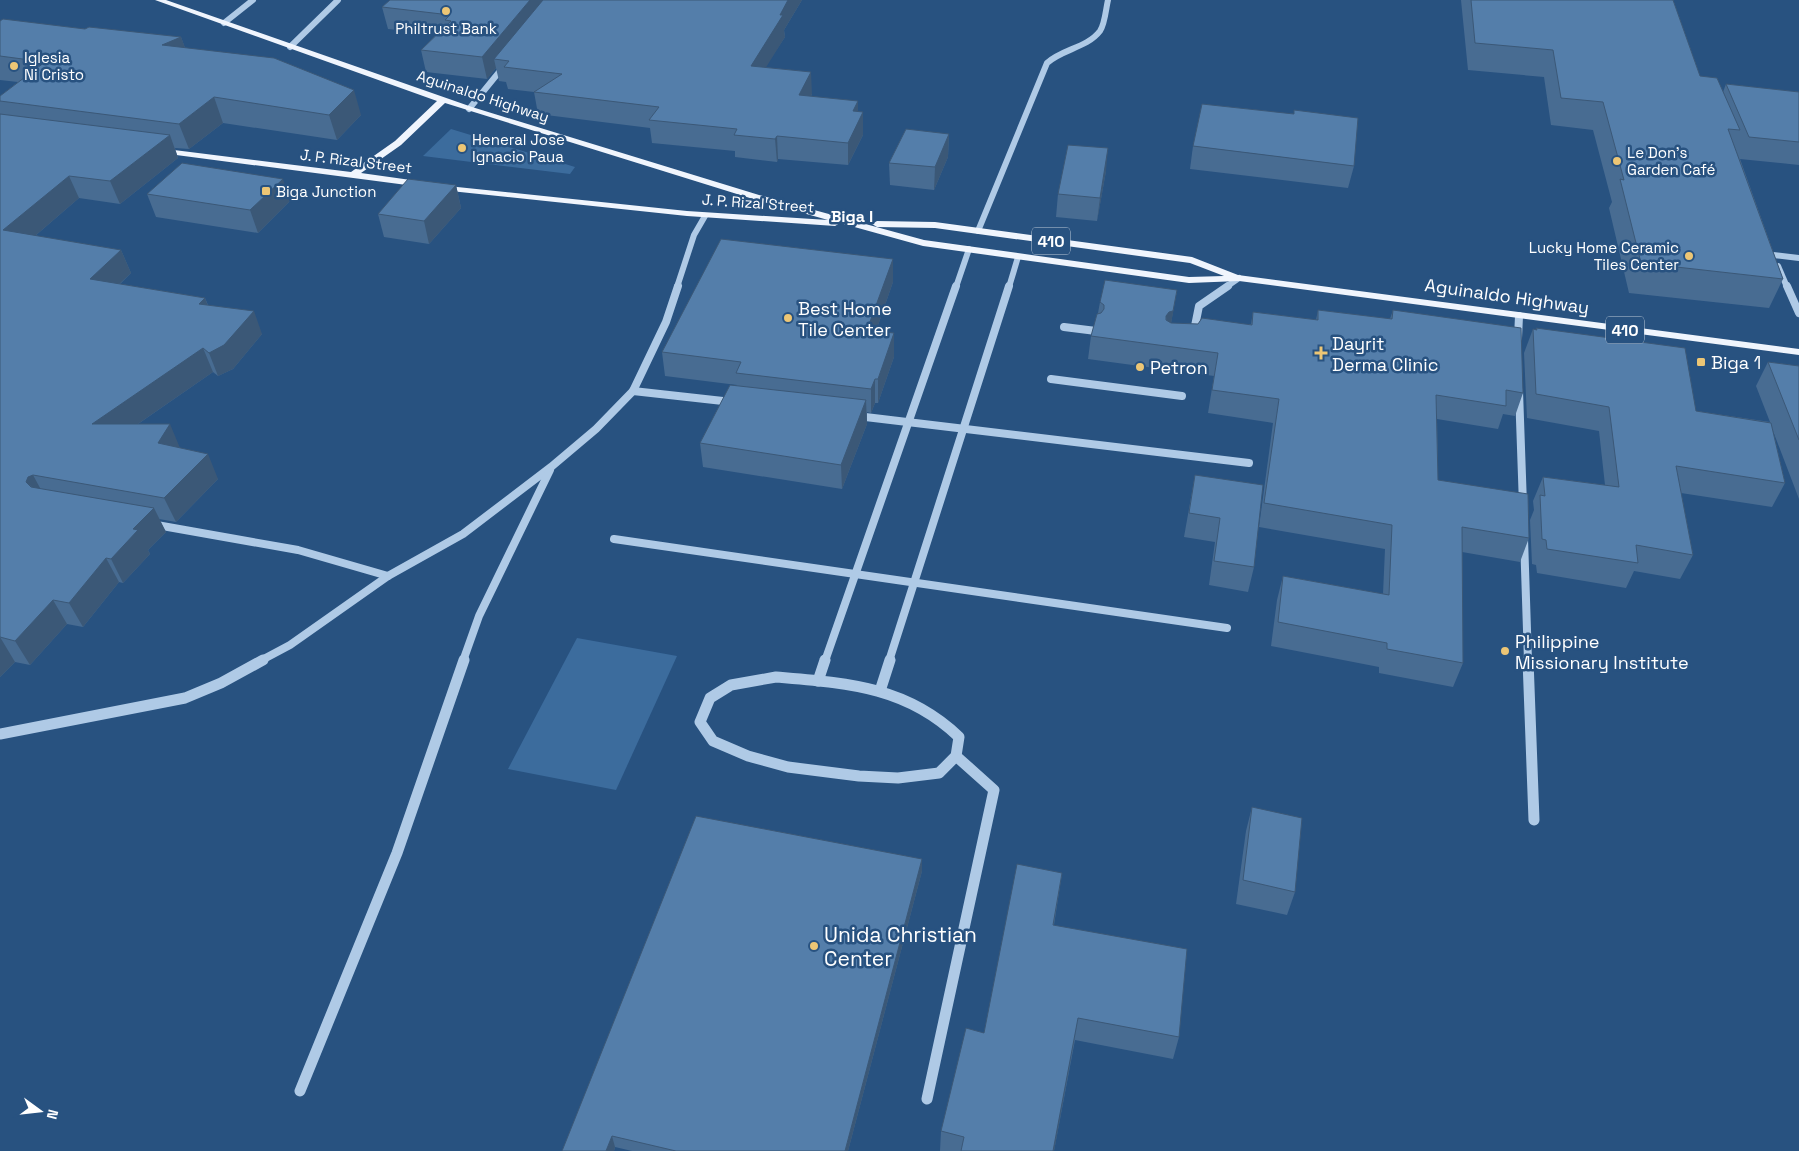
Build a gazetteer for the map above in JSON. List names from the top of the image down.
{
  "streets": {
    "main road": ["Aguinaldo Highway", "J. P. Rizal Street", "410"]
  },
  "crossings": [
    ["Aguinaldo Highway", "J. P. Rizal Street"]
  ],
  "districts": ["Biga I"],
  "places": {
    "other": [
      "Philtrust Bank",
      "Iglesia Ni Cristo",
      "Heneral Jose Ignacio Paua",
      "Le Don's Garden Café",
      "Lucky Home Ceramic Tiles Center",
      "Best Home Tile Center",
      "Petron",
      "Philippine Missionary Institute",
      "Unida Christian Center"
    ],
    "transit": ["Biga Junction", "Biga 1"],
    "health": ["Dayrit Derma Clinic"]
  },
  "north": "right"
}
